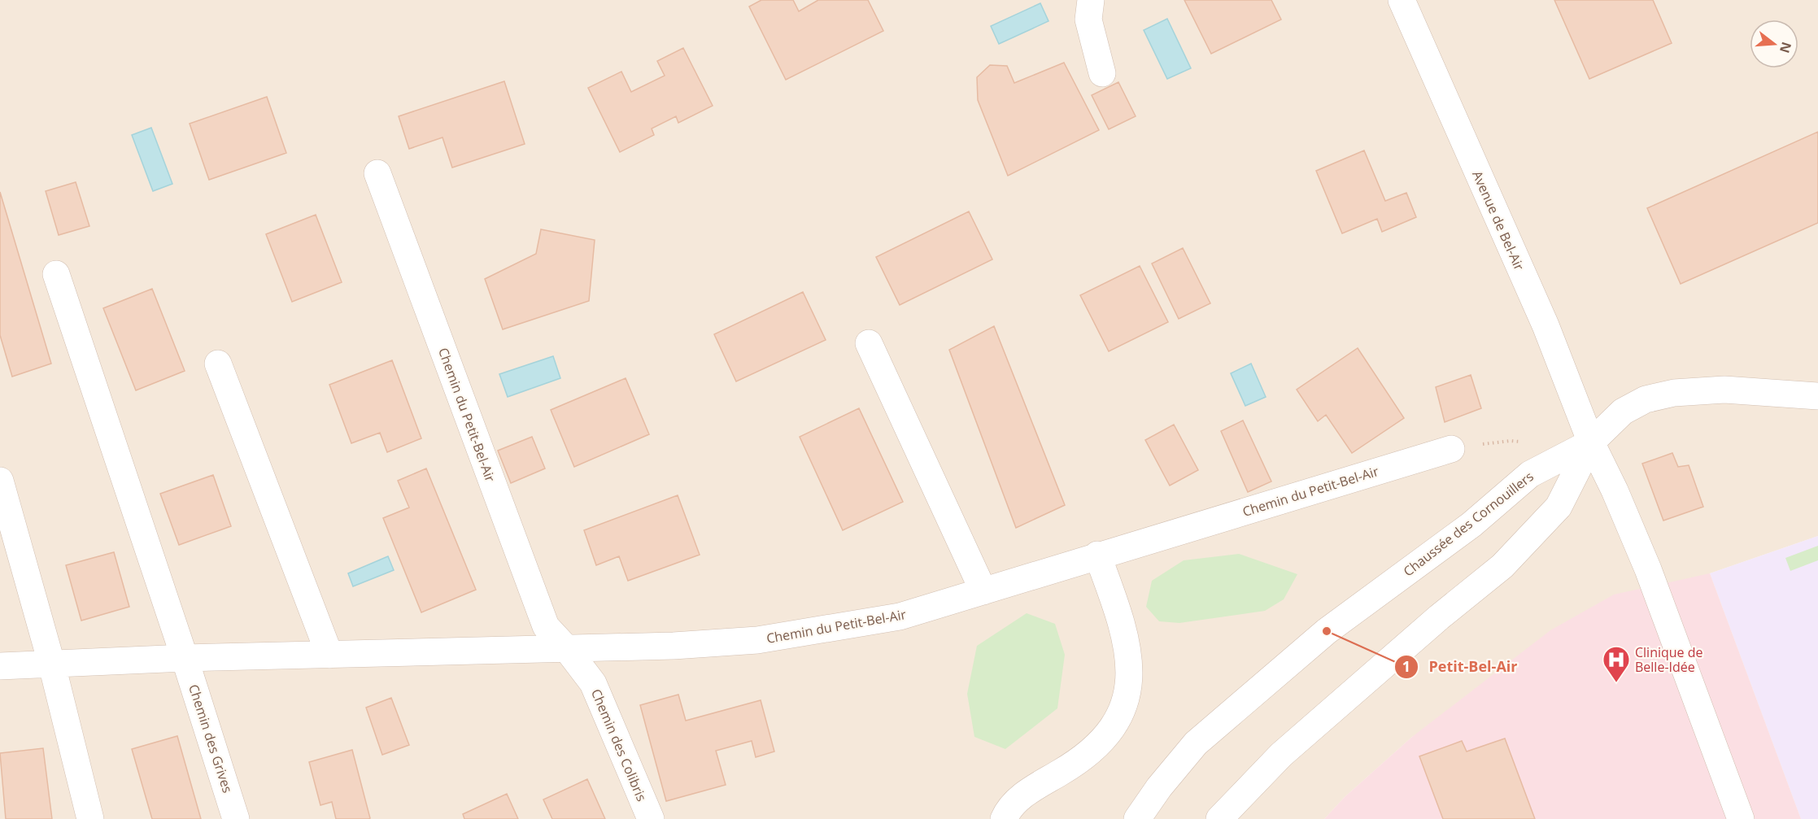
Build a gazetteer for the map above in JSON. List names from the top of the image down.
{
  "streets": {
    "street": [
      "Avenue de Bel-Air",
      "Chemin du Petit-Bel-Air",
      "Chaussée des Cornouillers",
      "Chemin des Grives",
      "Chemin des Colibris"
    ]
  },
  "crossings": [
    ["Avenue de Bel-Air", "Chaussée des Cornouillers"],
    ["Chemin du Petit-Bel-Air", "Chemin des Grives"],
    ["Chemin du Petit-Bel-Air", "Chemin des Colibris"]
  ],
  "places": {
    "other": ["Petit-Bel-Air"],
    "hospital": ["Clinique de Belle-Idée"]
  },
  "north": "right"
}
